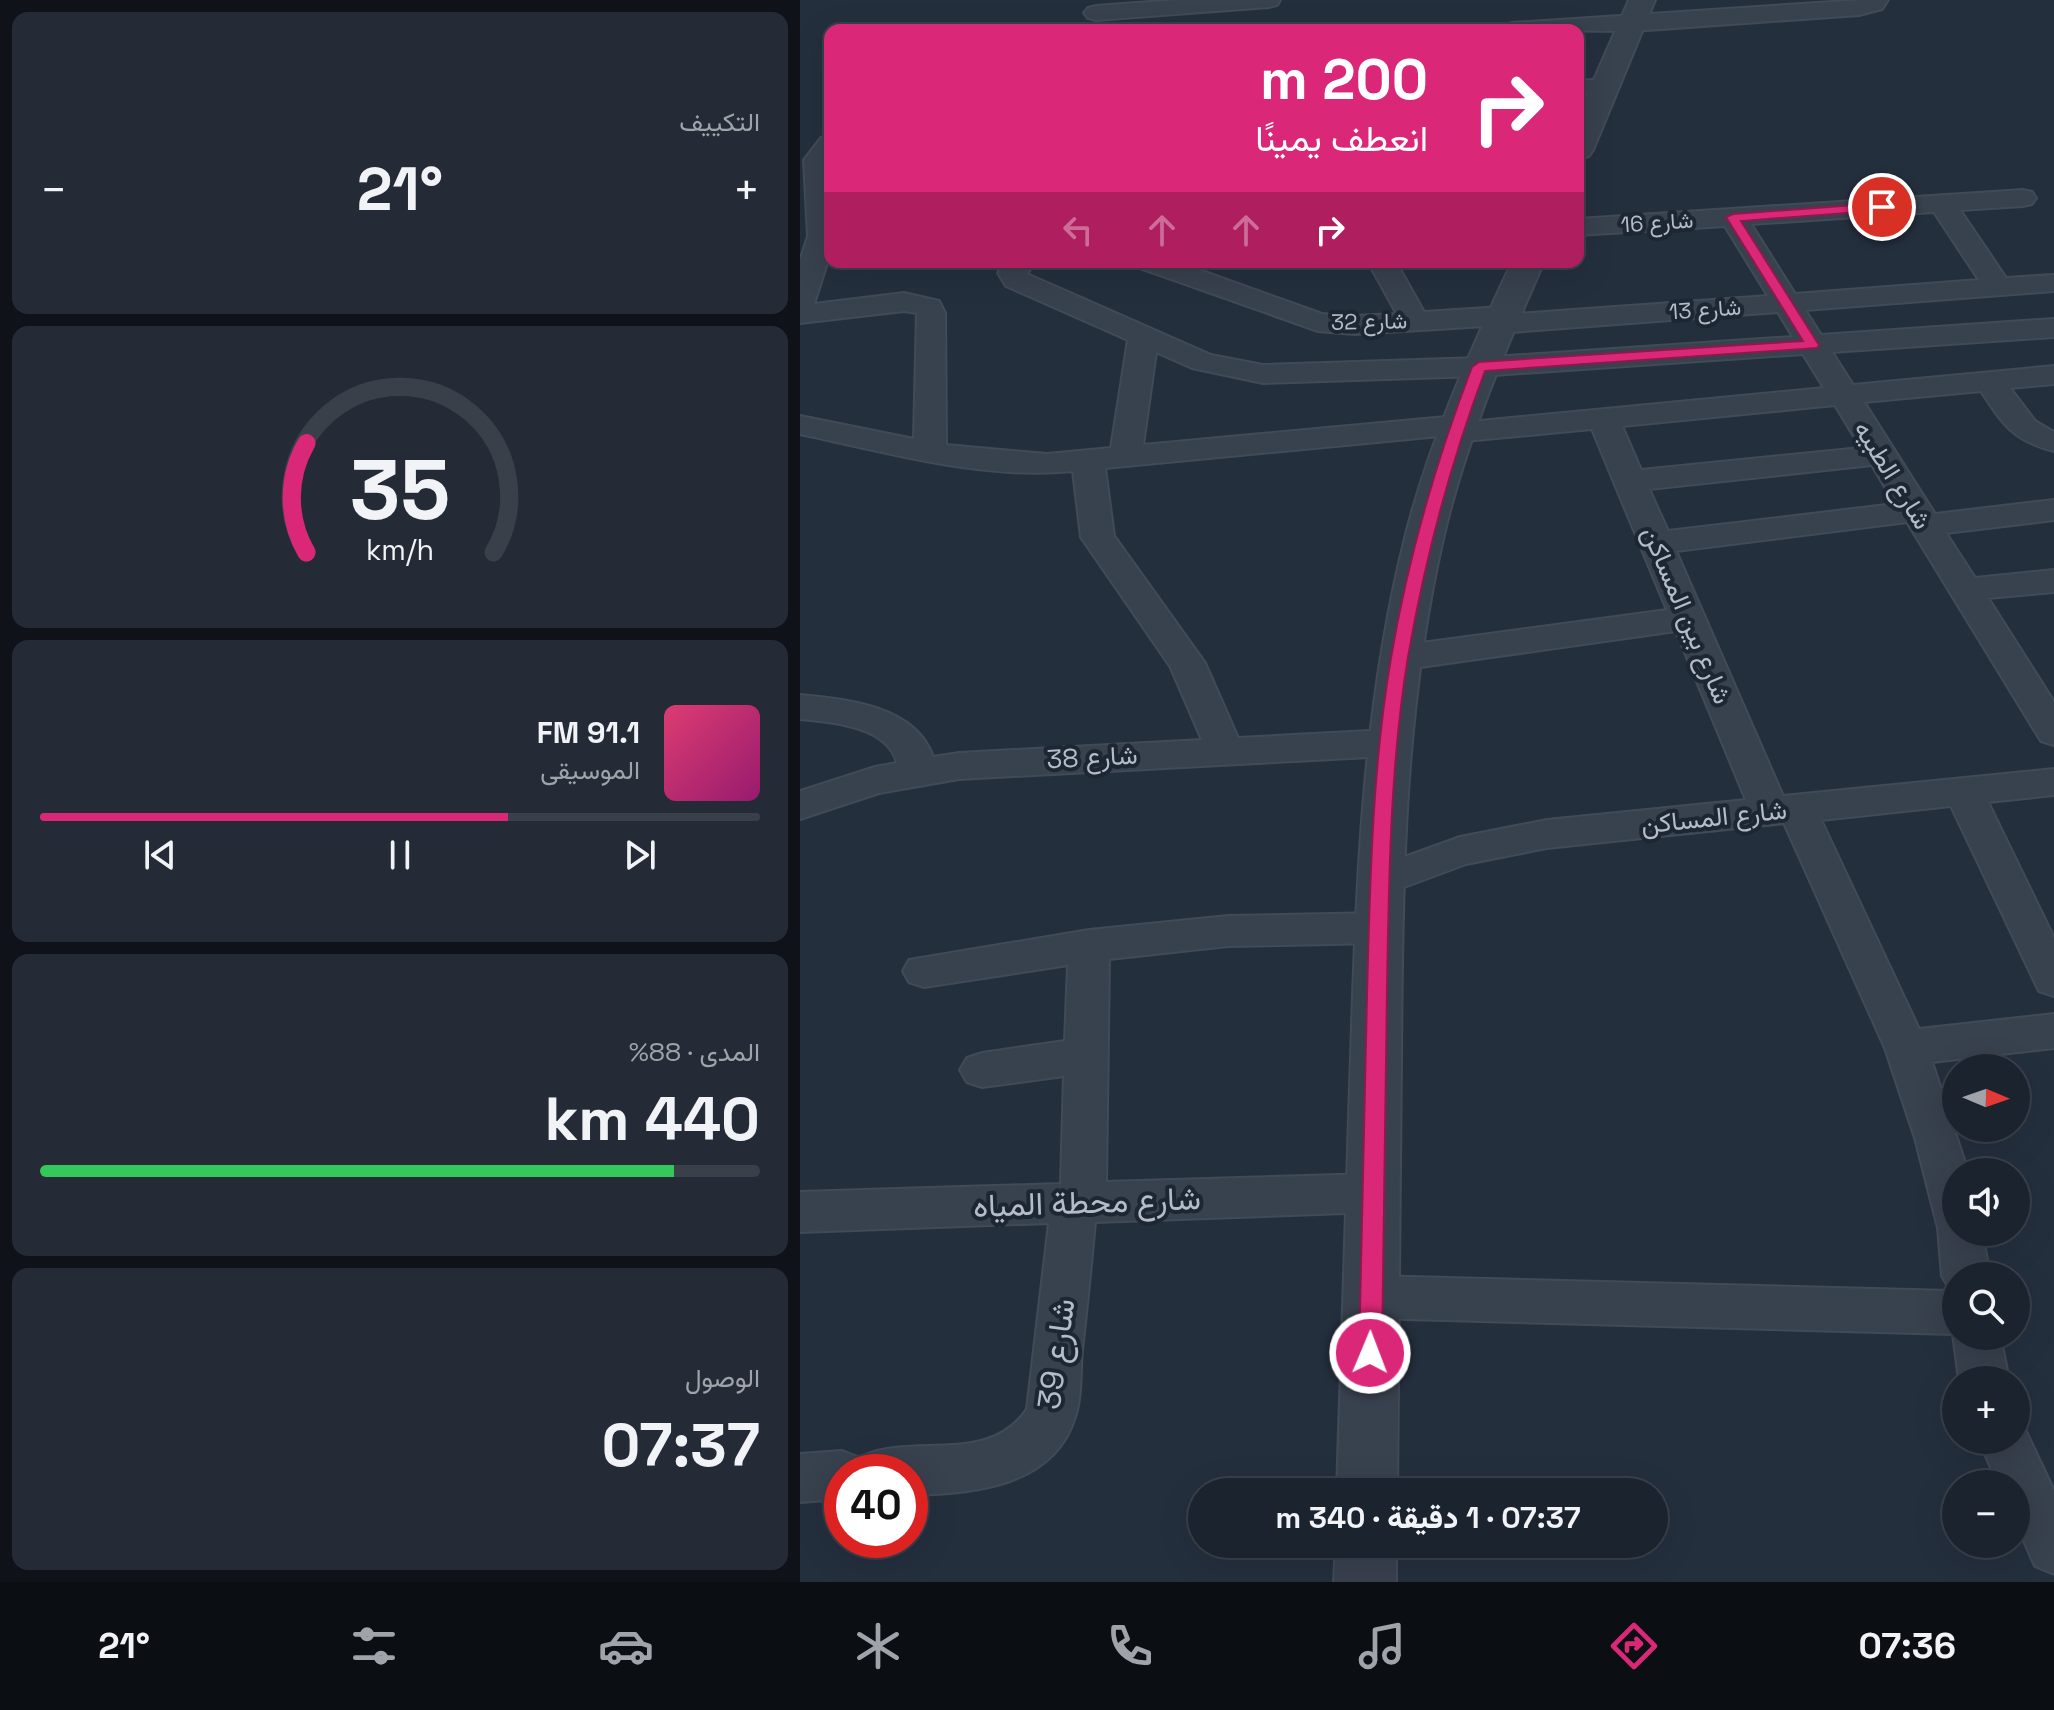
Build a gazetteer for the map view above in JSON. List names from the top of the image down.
{
  "streets": {
    "street": [
      "شارع 16",
      "شارع 13",
      "شارع 32",
      "شارع الطبيه",
      "شارع بين المساكن",
      "شارع 38",
      "شارع المساكن",
      "شارع محطة المياه",
      "شارع 39"
    ]
  },
  "crossings": [
    ["شارع 16", "شارع الطبيه"],
    ["شارع 13", "شارع 32"],
    ["شارع 13", "شارع الطبيه"],
    ["شارع بين المساكن", "شارع المساكن"],
    ["شارع محطة المياه", "شارع 39"]
  ],
  "north": "right",
  "page": {
    "tile": [
      "التكييف",
      ["المدى · 88%", "440 km"],
      ["الوصول", "07:37"]
    ],
    "turn": ["200 m", "انعطف يمينًا"],
    "heat": ["−", "21°", "+"],
    "song": ["91.1 FM", "الموسيقى"],
    "map_buttons": ["+", "−"],
    "limit": "40",
    "trip": "07:37 · 1 دقيقة · 340 m",
    "tabs": ["07:36", "21°"],
    "gauge": ["35", "km/h"]
  }
}
